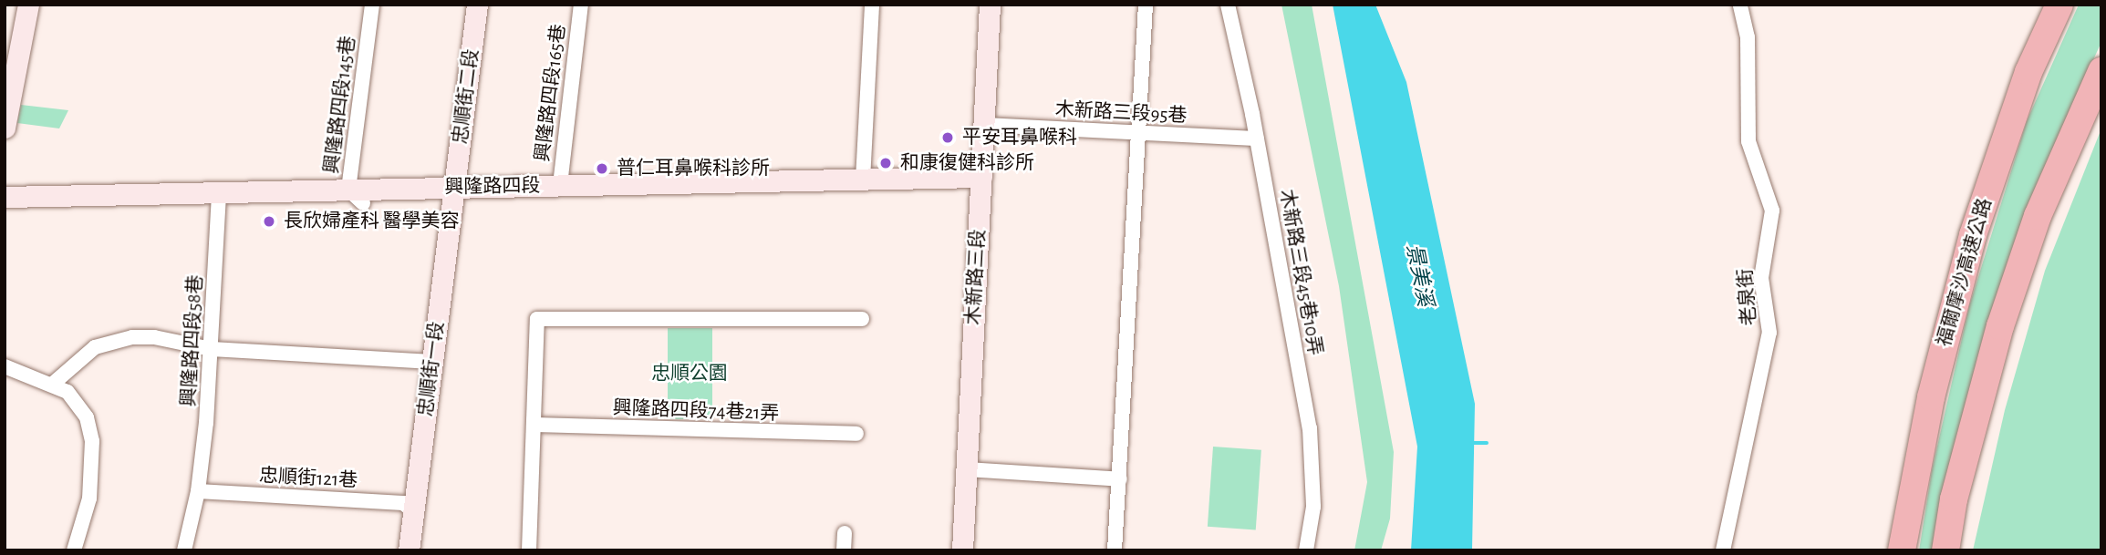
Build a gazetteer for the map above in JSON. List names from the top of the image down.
{
  "streets": {
    "highway": ["福爾摩沙高速公路"],
    "main road": [
      "忠順街二段",
      "興隆路四段",
      "木新路三段",
      "忠順街一段"
    ],
    "street": [
      "興隆路四段165巷",
      "興隆路四段145巷",
      "木新路三段95巷",
      "木新路三段45巷10弄",
      "老泉街",
      "興隆路四段58巷",
      "興隆路四段74巷21弄",
      "忠順街121巷"
    ]
  },
  "crossings": [
    ["興隆路四段165巷", "興隆路四段"],
    ["忠順街二段", "興隆路四段"],
    ["忠順街二段", "忠順街一段"],
    ["興隆路四段145巷", "興隆路四段"],
    ["木新路三段95巷", "木新路三段45巷10弄"],
    ["木新路三段95巷", "木新路三段"],
    ["興隆路四段", "木新路三段"],
    ["興隆路四段", "興隆路四段58巷"],
    ["興隆路四段", "忠順街一段"],
    ["興隆路四段58巷", "忠順街121巷"],
    ["忠順街一段", "忠順街121巷"]
  ],
  "water": ["景美溪"],
  "parks": ["忠順公園"],
  "places": [
    "平安耳鼻喉科",
    "和康復健科診所",
    "普仁耳鼻喉科診所",
    "長欣婦產科 醫學美容"
  ]
}
